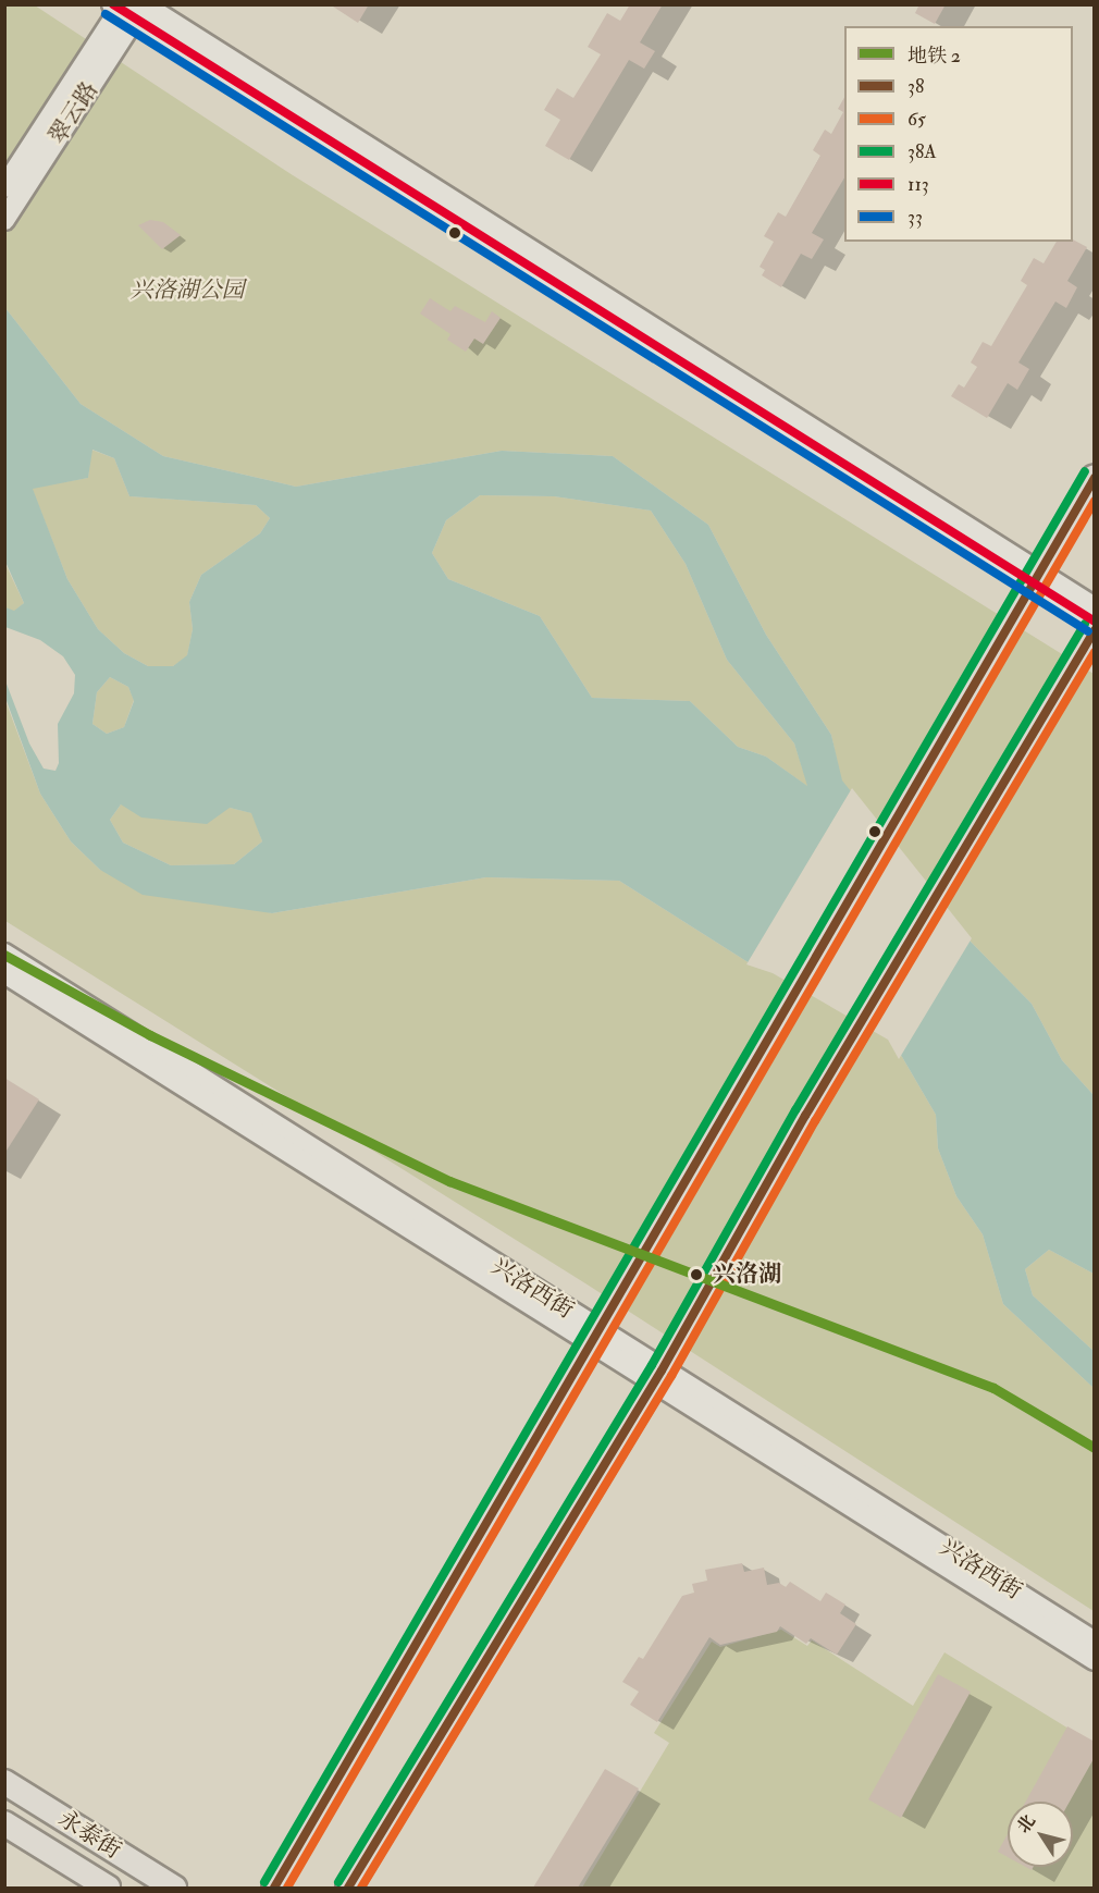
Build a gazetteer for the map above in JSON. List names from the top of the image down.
{
  "streets": {
    "main road": ["永泰街"],
    "street": ["翠云路", "兴洛西街"]
  },
  "parks": ["兴洛湖公园"],
  "places": ["兴洛湖"],
  "lines": [
    "transit line 113",
    "transit line 33",
    "transit line 38A",
    "transit line 38",
    "transit line 65",
    "metro line 2"
  ],
  "legend": [
    "地铁 2",
    "38",
    "65",
    "38A",
    "113",
    "33"
  ],
  "north": "top left"
}
